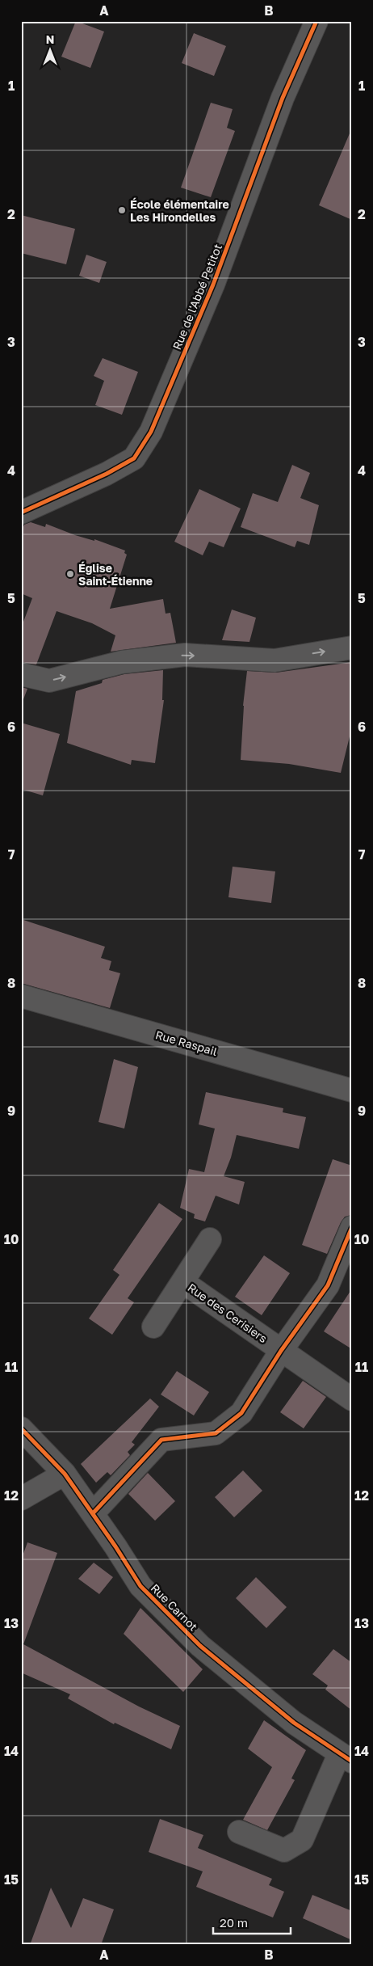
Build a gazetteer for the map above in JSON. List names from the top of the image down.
{
  "streets": {
    "street": [
      "Rue de l'Abbé Petitot",
      "Rue Raspail",
      "Rue des Cerisiers",
      "Rue Carnot"
    ]
  },
  "places": ["École élémentaire Les Hirondelles", "Église Saint-Étienne"],
  "scale_bar": "20 m",
  "north": "top",
  "grid": {
    "columns": ["A", "B"],
    "rows": [
      "1",
      "2",
      "3",
      "4",
      "5",
      "6",
      "7",
      "8",
      "9",
      "10",
      "11",
      "12",
      "13",
      "14",
      "15"
    ]
  }
}
